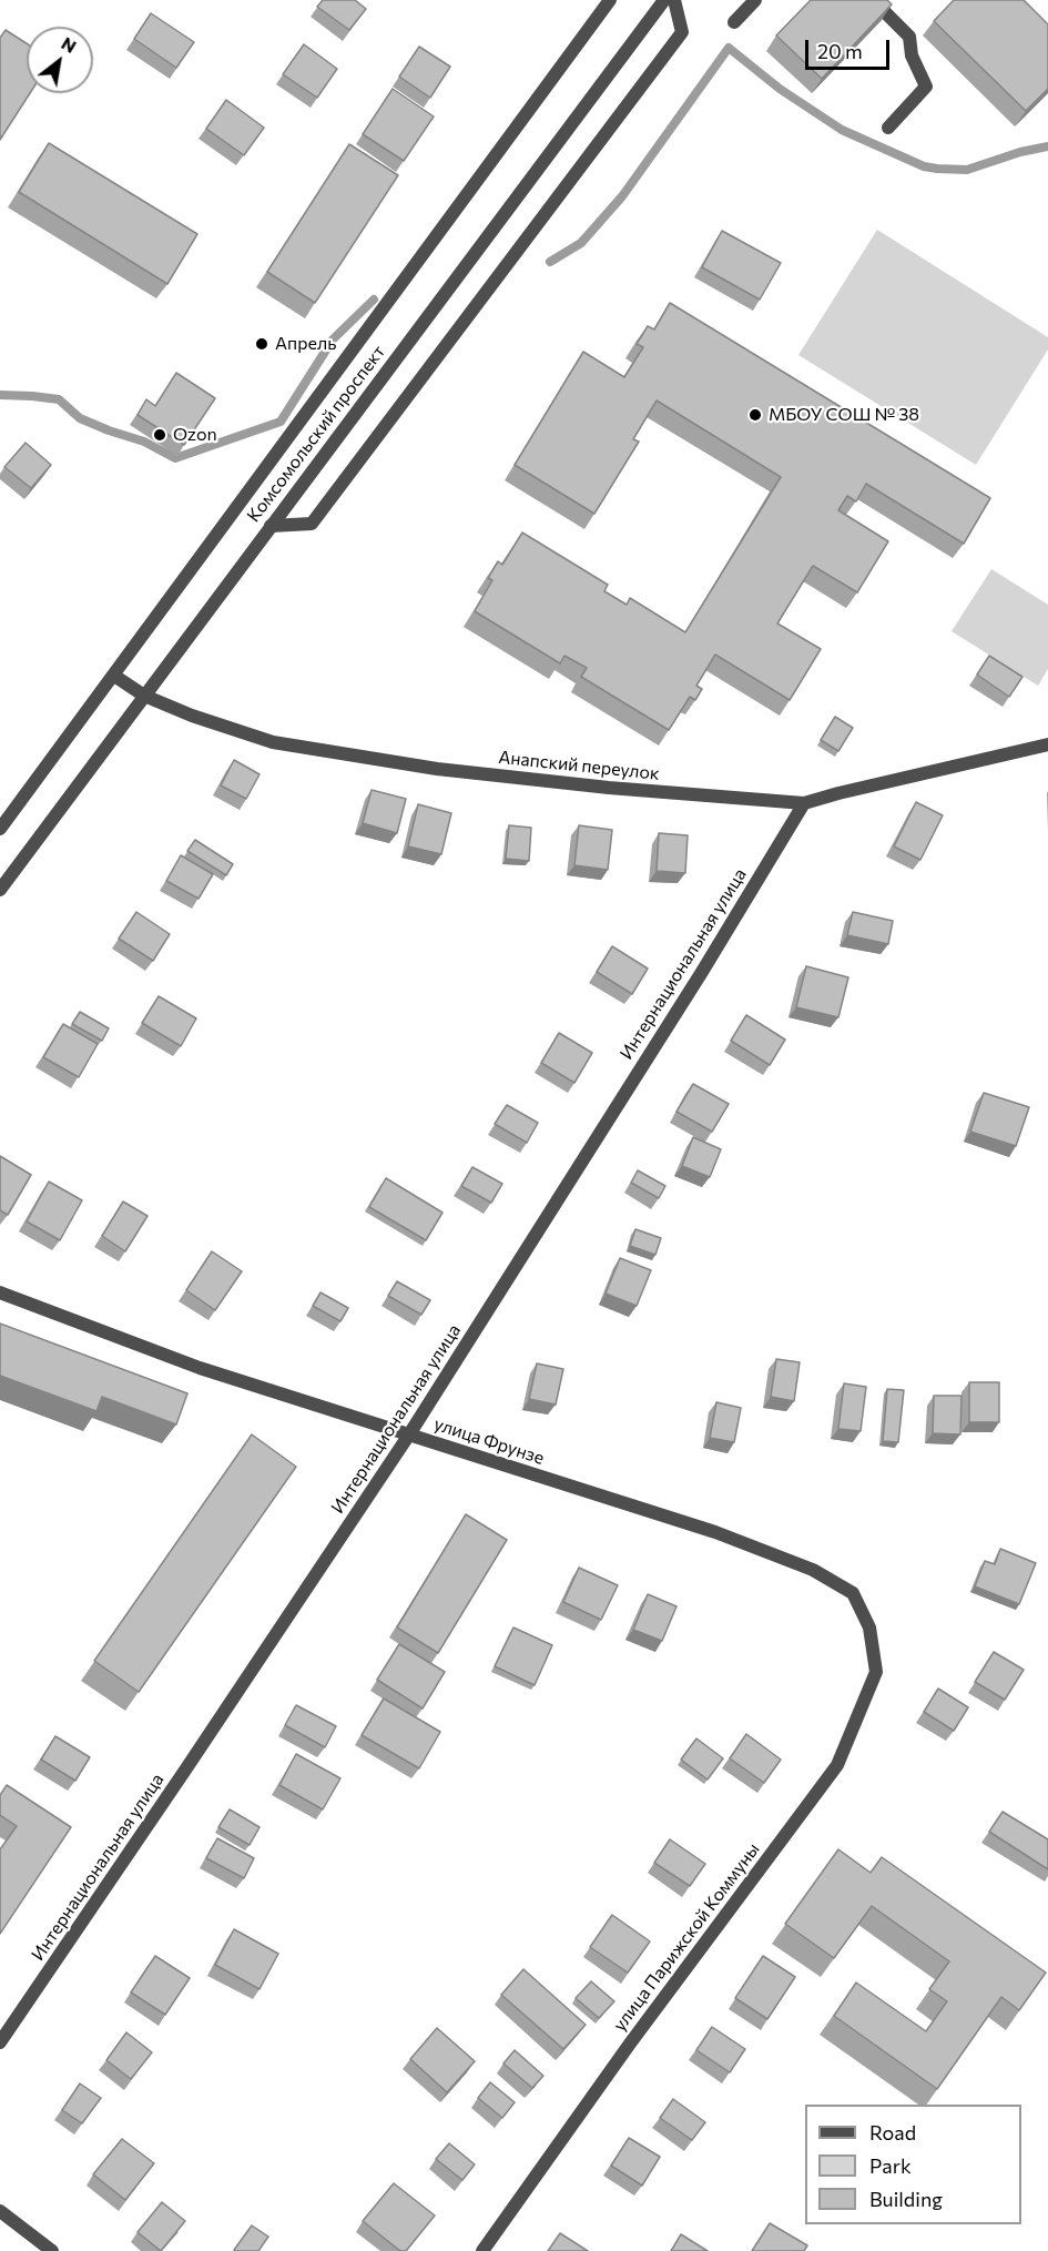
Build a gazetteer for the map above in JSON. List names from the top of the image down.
{
  "streets": {
    "street": [
      "Комсомольский проспект",
      "Анапский переулок",
      "Интернациональная улица",
      "улица Фрунзе",
      "улица Парижской Коммуны"
    ]
  },
  "crossings": [
    ["Комсомольский проспект", "Анапский переулок"],
    ["Анапский переулок", "Интернациональная улица"],
    ["Интернациональная улица", "улица Фрунзе"],
    ["улица Фрунзе", "улица Парижской Коммуны"]
  ],
  "places": ["Апрель", "МБОУ СОШ № 38", "Ozon"],
  "legend": ["Road", "Park", "Building"],
  "scale_bar": "20 m",
  "north": "top right"
}
